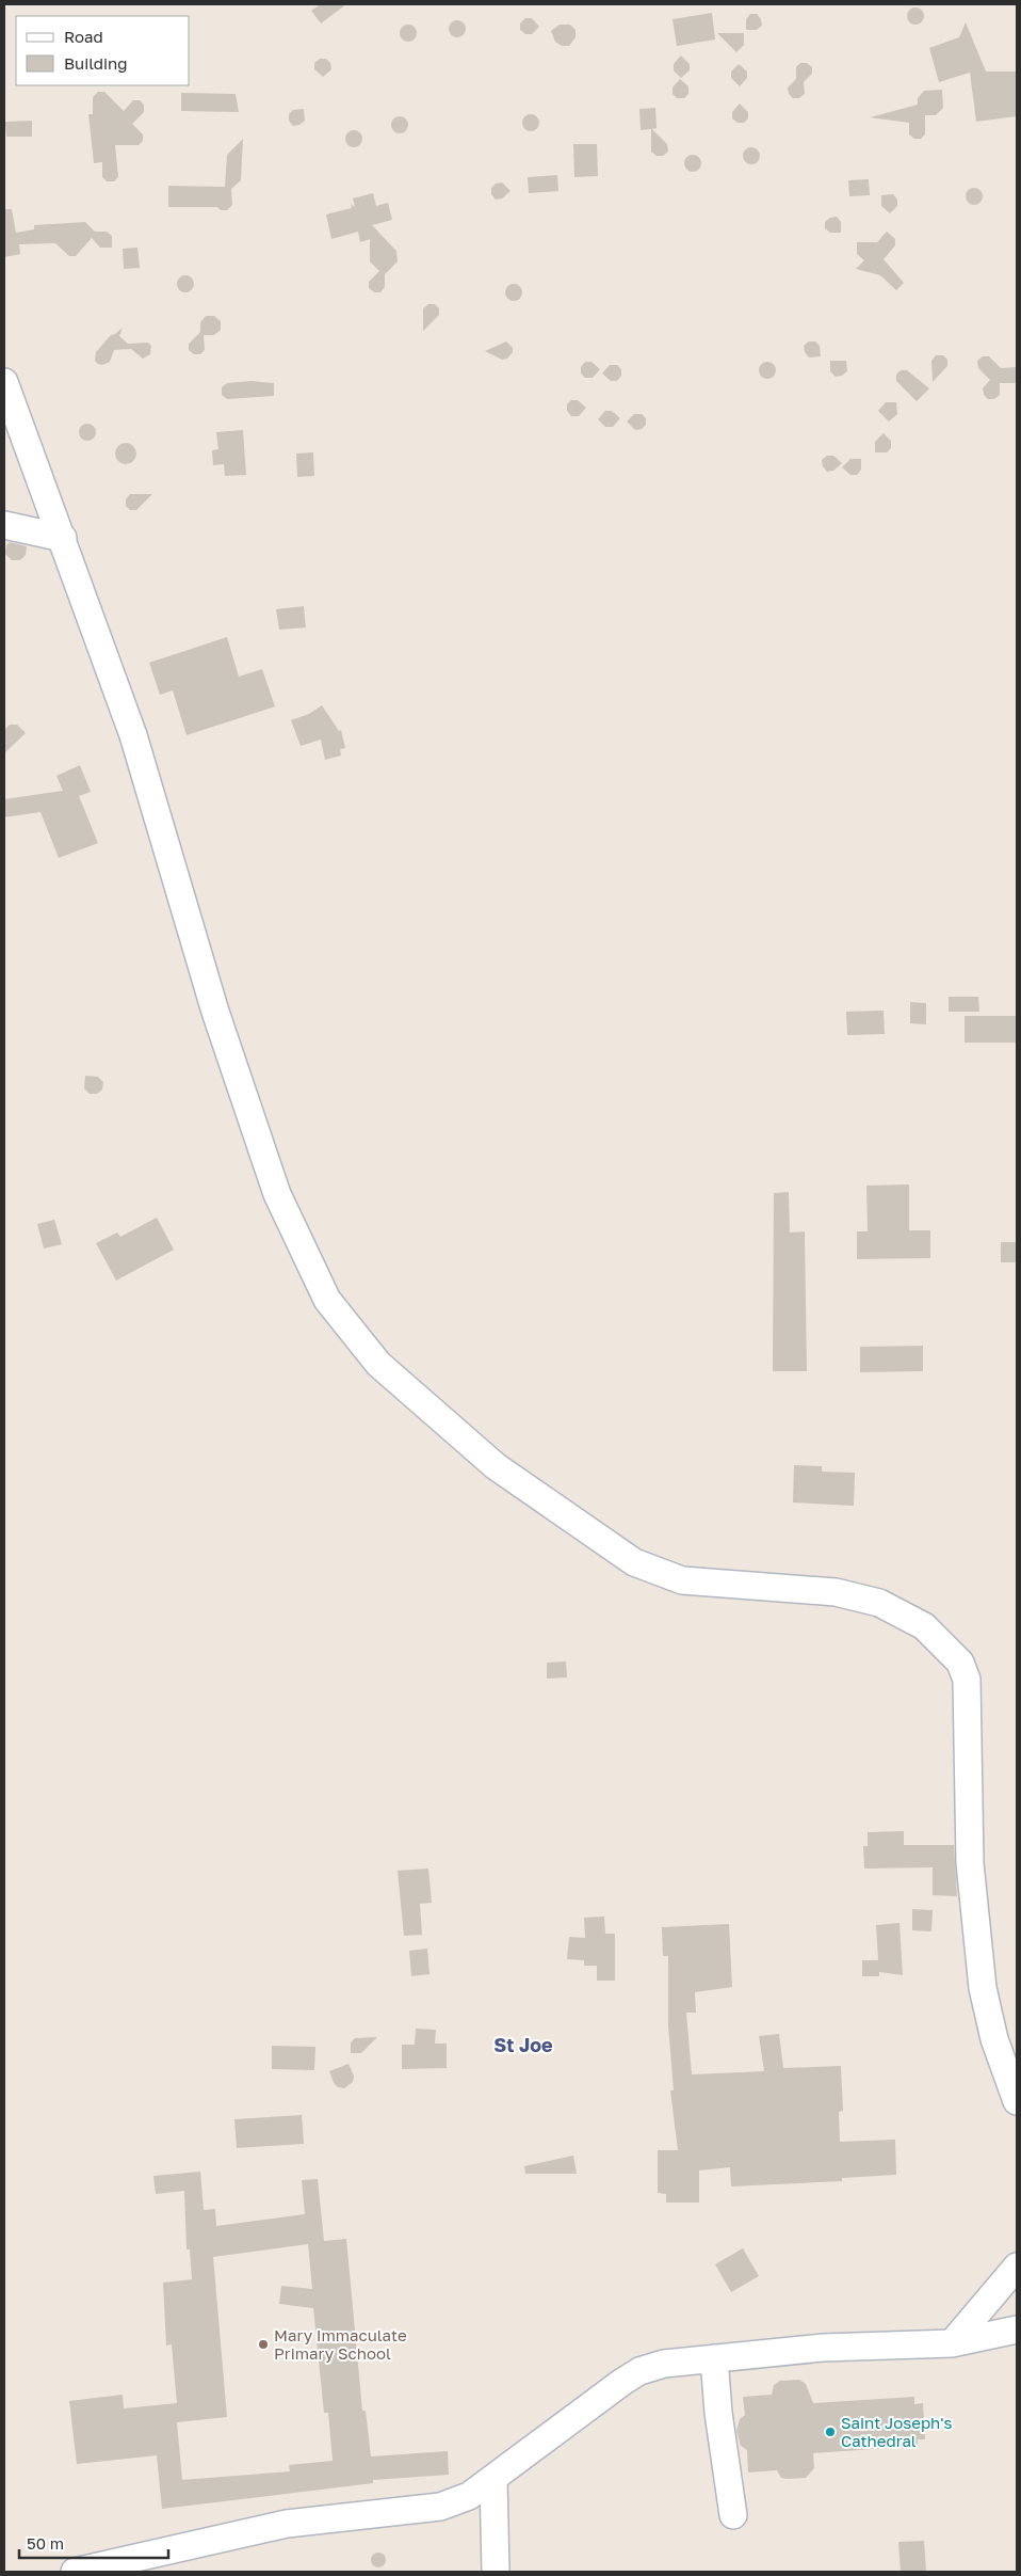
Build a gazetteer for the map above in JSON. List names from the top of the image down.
{
  "districts": ["St Joe"],
  "places": ["Mary Immaculate Primary School", "Saint Joseph's Cathedral"],
  "legend": ["Road", "Building"],
  "scale_bar": "50 m"
}
